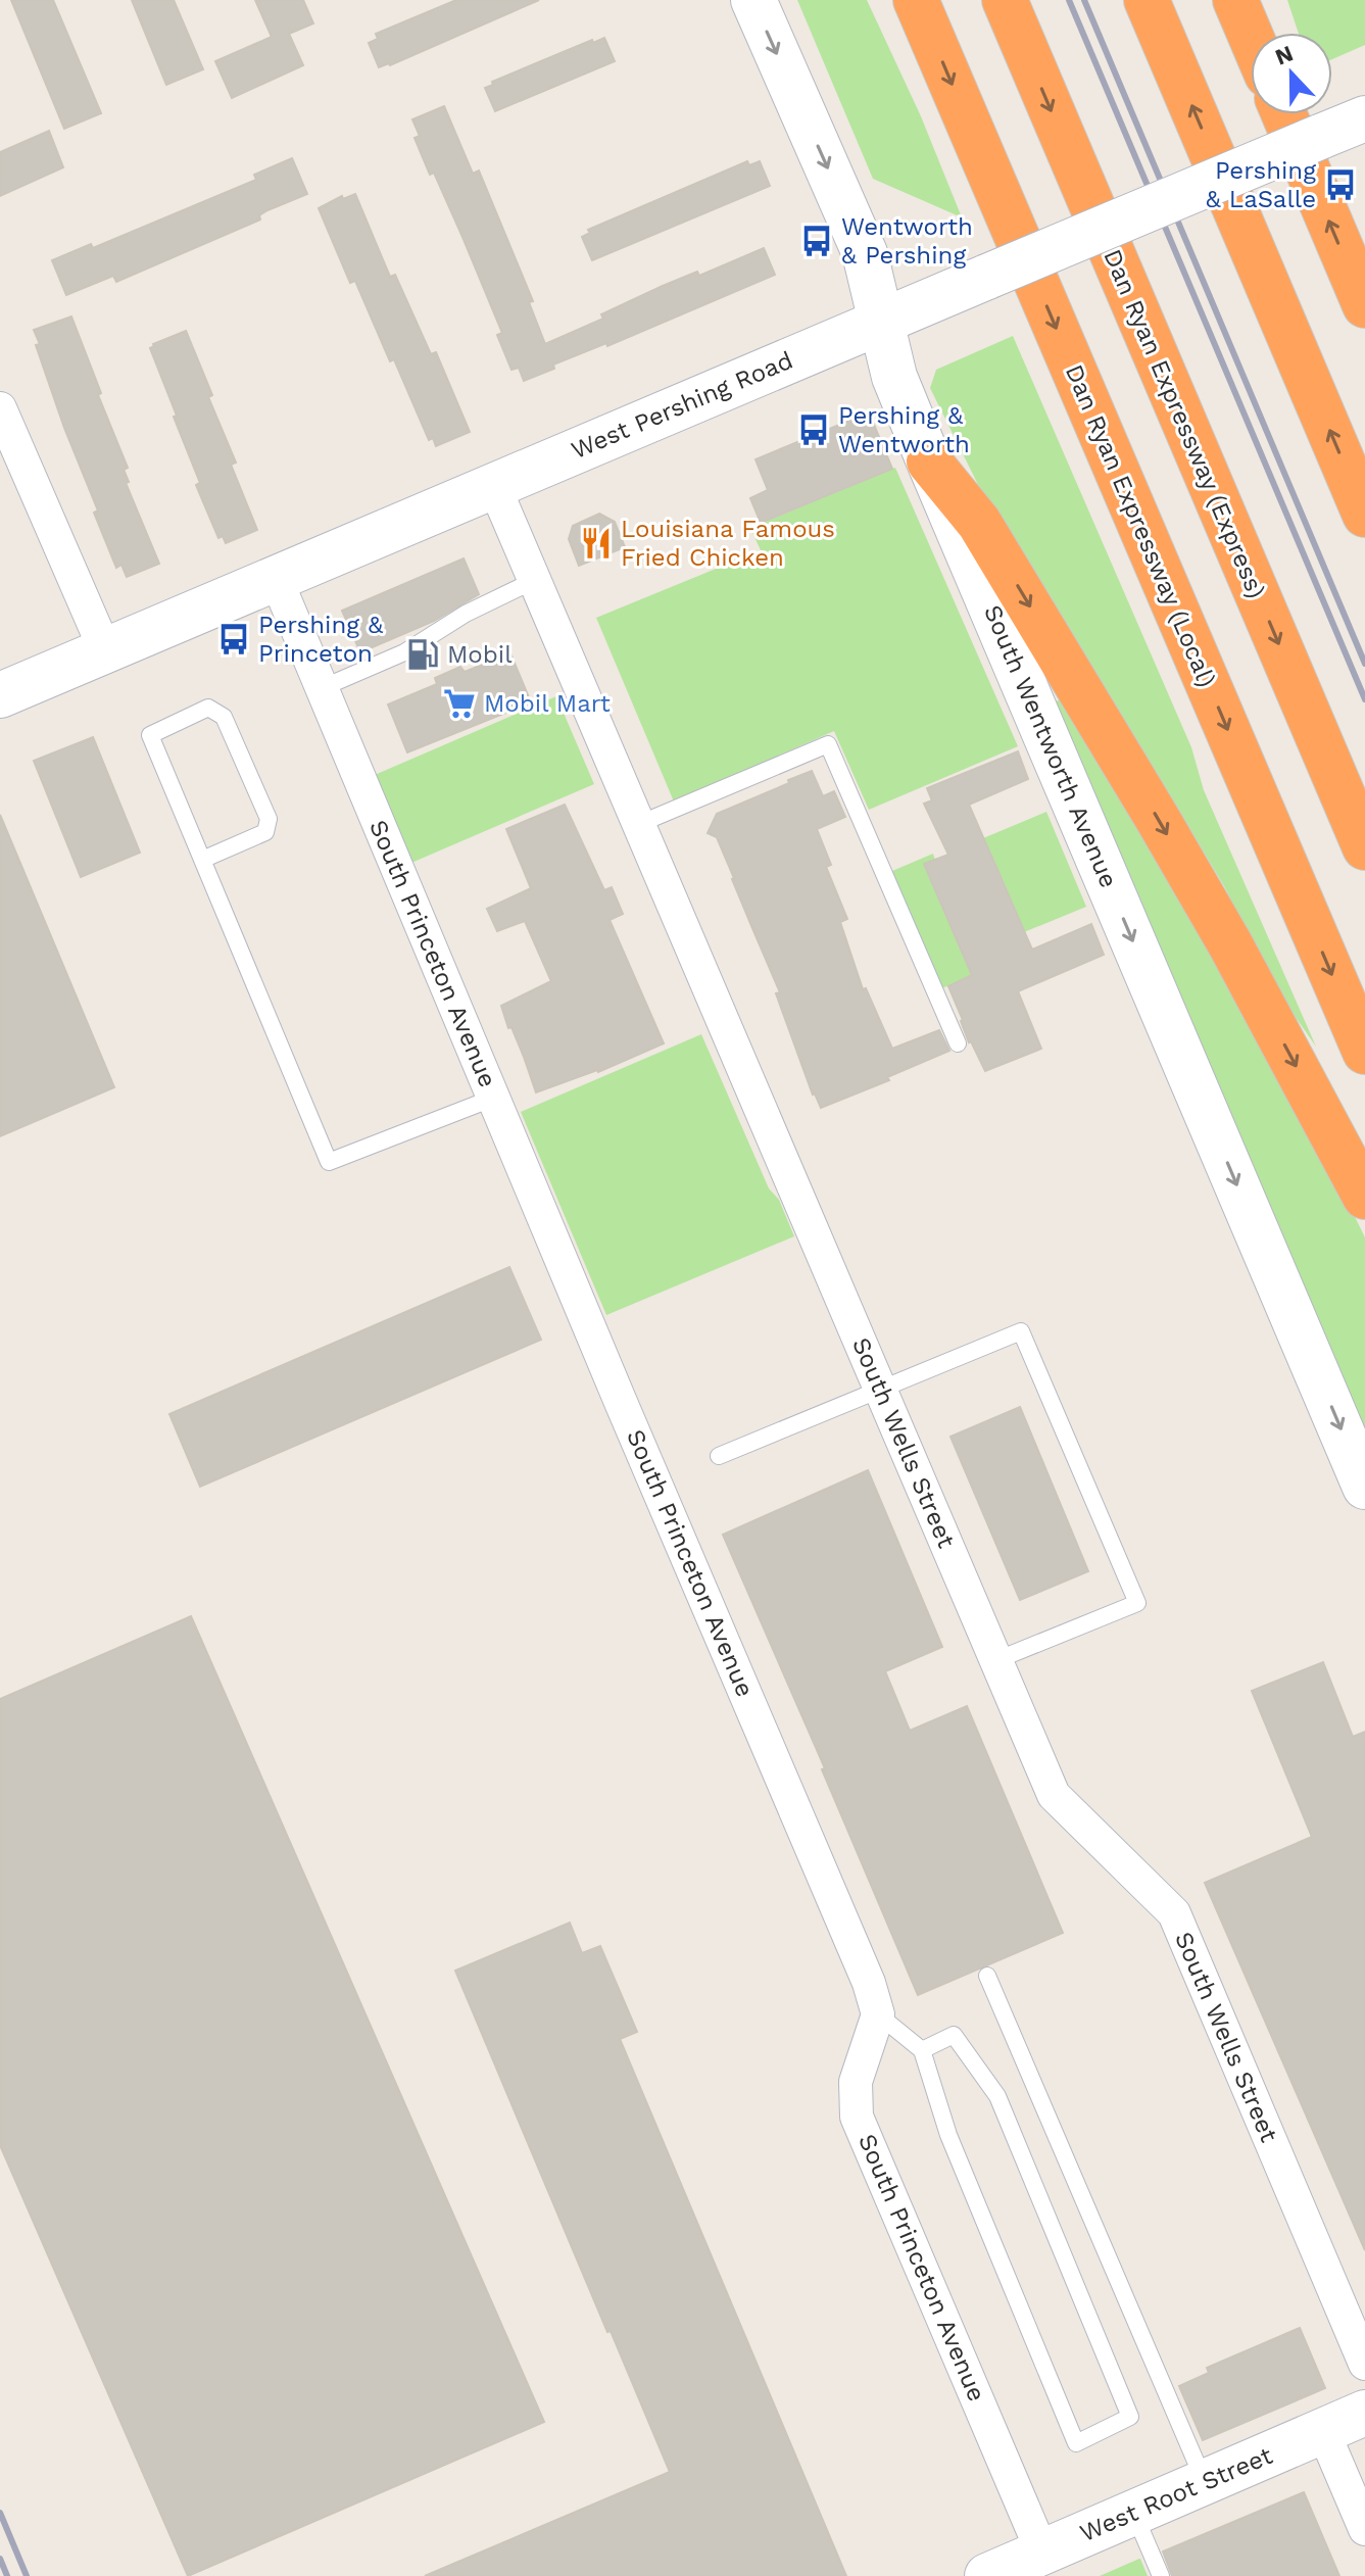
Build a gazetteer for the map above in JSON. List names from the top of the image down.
{
  "streets": {
    "highway": ["Dan Ryan Expressway (Express)", "Dan Ryan Expressway (Local)"],
    "main road": ["West Pershing Road", "South Wentworth Avenue", "West Root Street"],
    "street": ["South Princeton Avenue", "South Wells Street"]
  },
  "crossings": [
    ["West Pershing Road", "South Wentworth Avenue"],
    ["West Pershing Road", "South Princeton Avenue"],
    ["West Pershing Road", "South Wells Street"],
    ["South Princeton Avenue", "West Root Street"]
  ],
  "one_way": ["South Wentworth Avenue"],
  "places": {
    "bus stop": [
      "Pershing & LaSalle",
      "Wentworth & Pershing",
      "Pershing & Wentworth",
      "Pershing & Princeton"
    ],
    "restaurant": ["Louisiana Famous Fried Chicken"],
    "fuel station": ["Mobil"],
    "supermarket": ["Mobil Mart"]
  },
  "north": "top"
}
